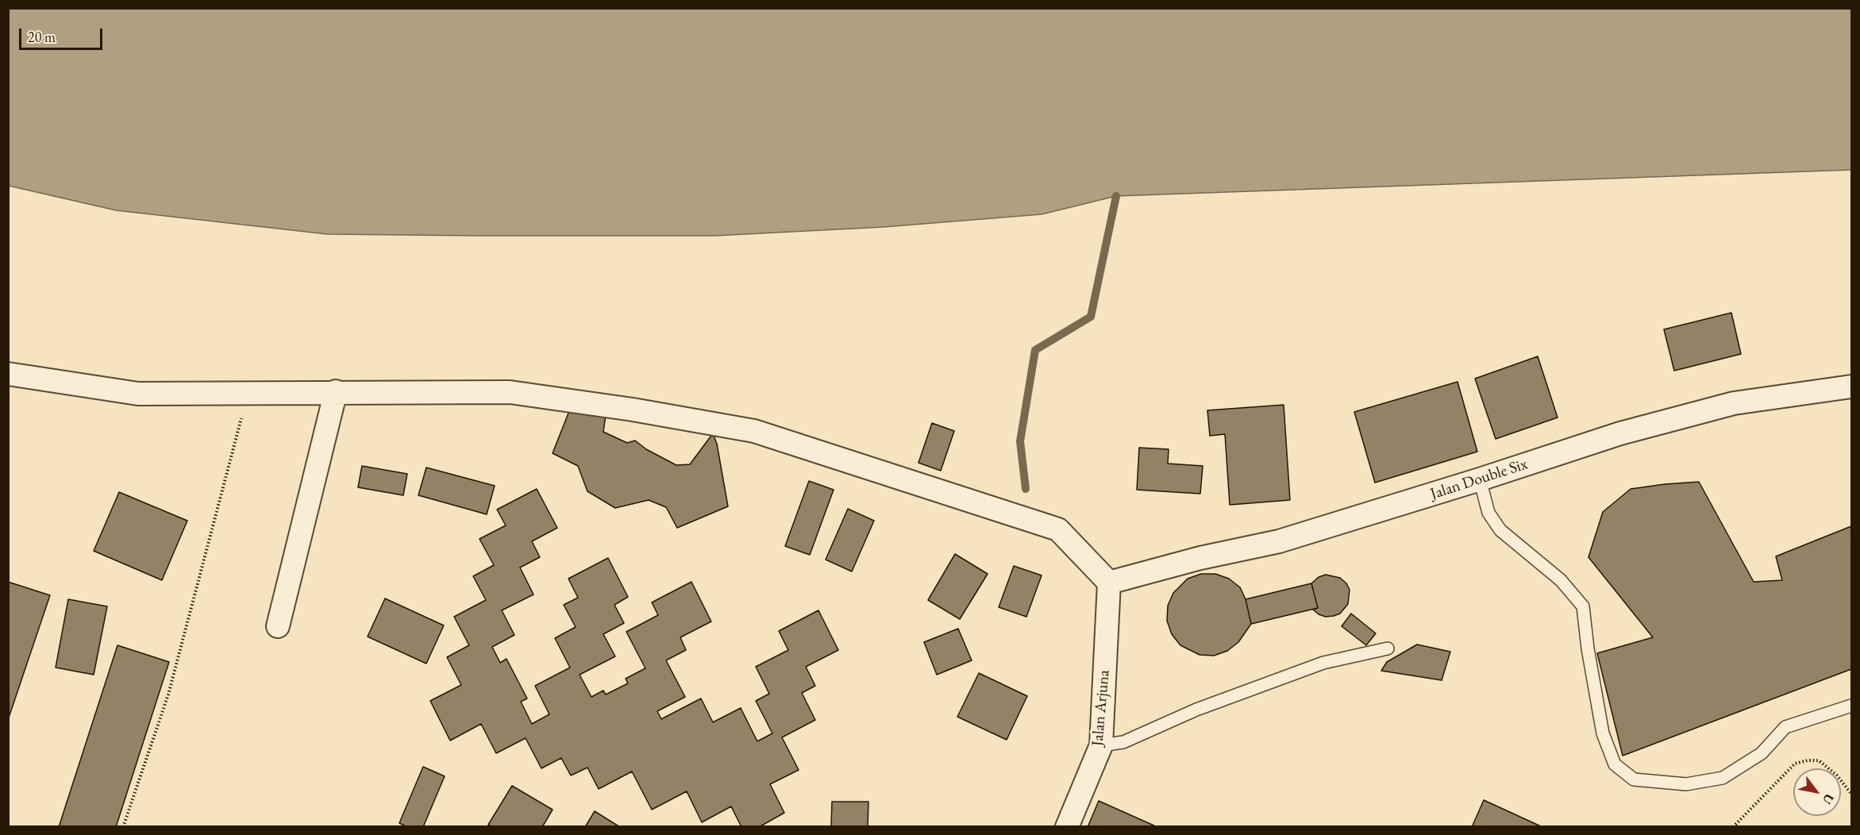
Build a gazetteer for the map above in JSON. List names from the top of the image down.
{
  "streets": {
    "street": ["Jalan Double Six", "Jalan Arjuna"]
  },
  "crossings": [
    ["Jalan Double Six", "Jalan Arjuna"]
  ],
  "scale_bar": "20 m",
  "north": "bottom right"
}
